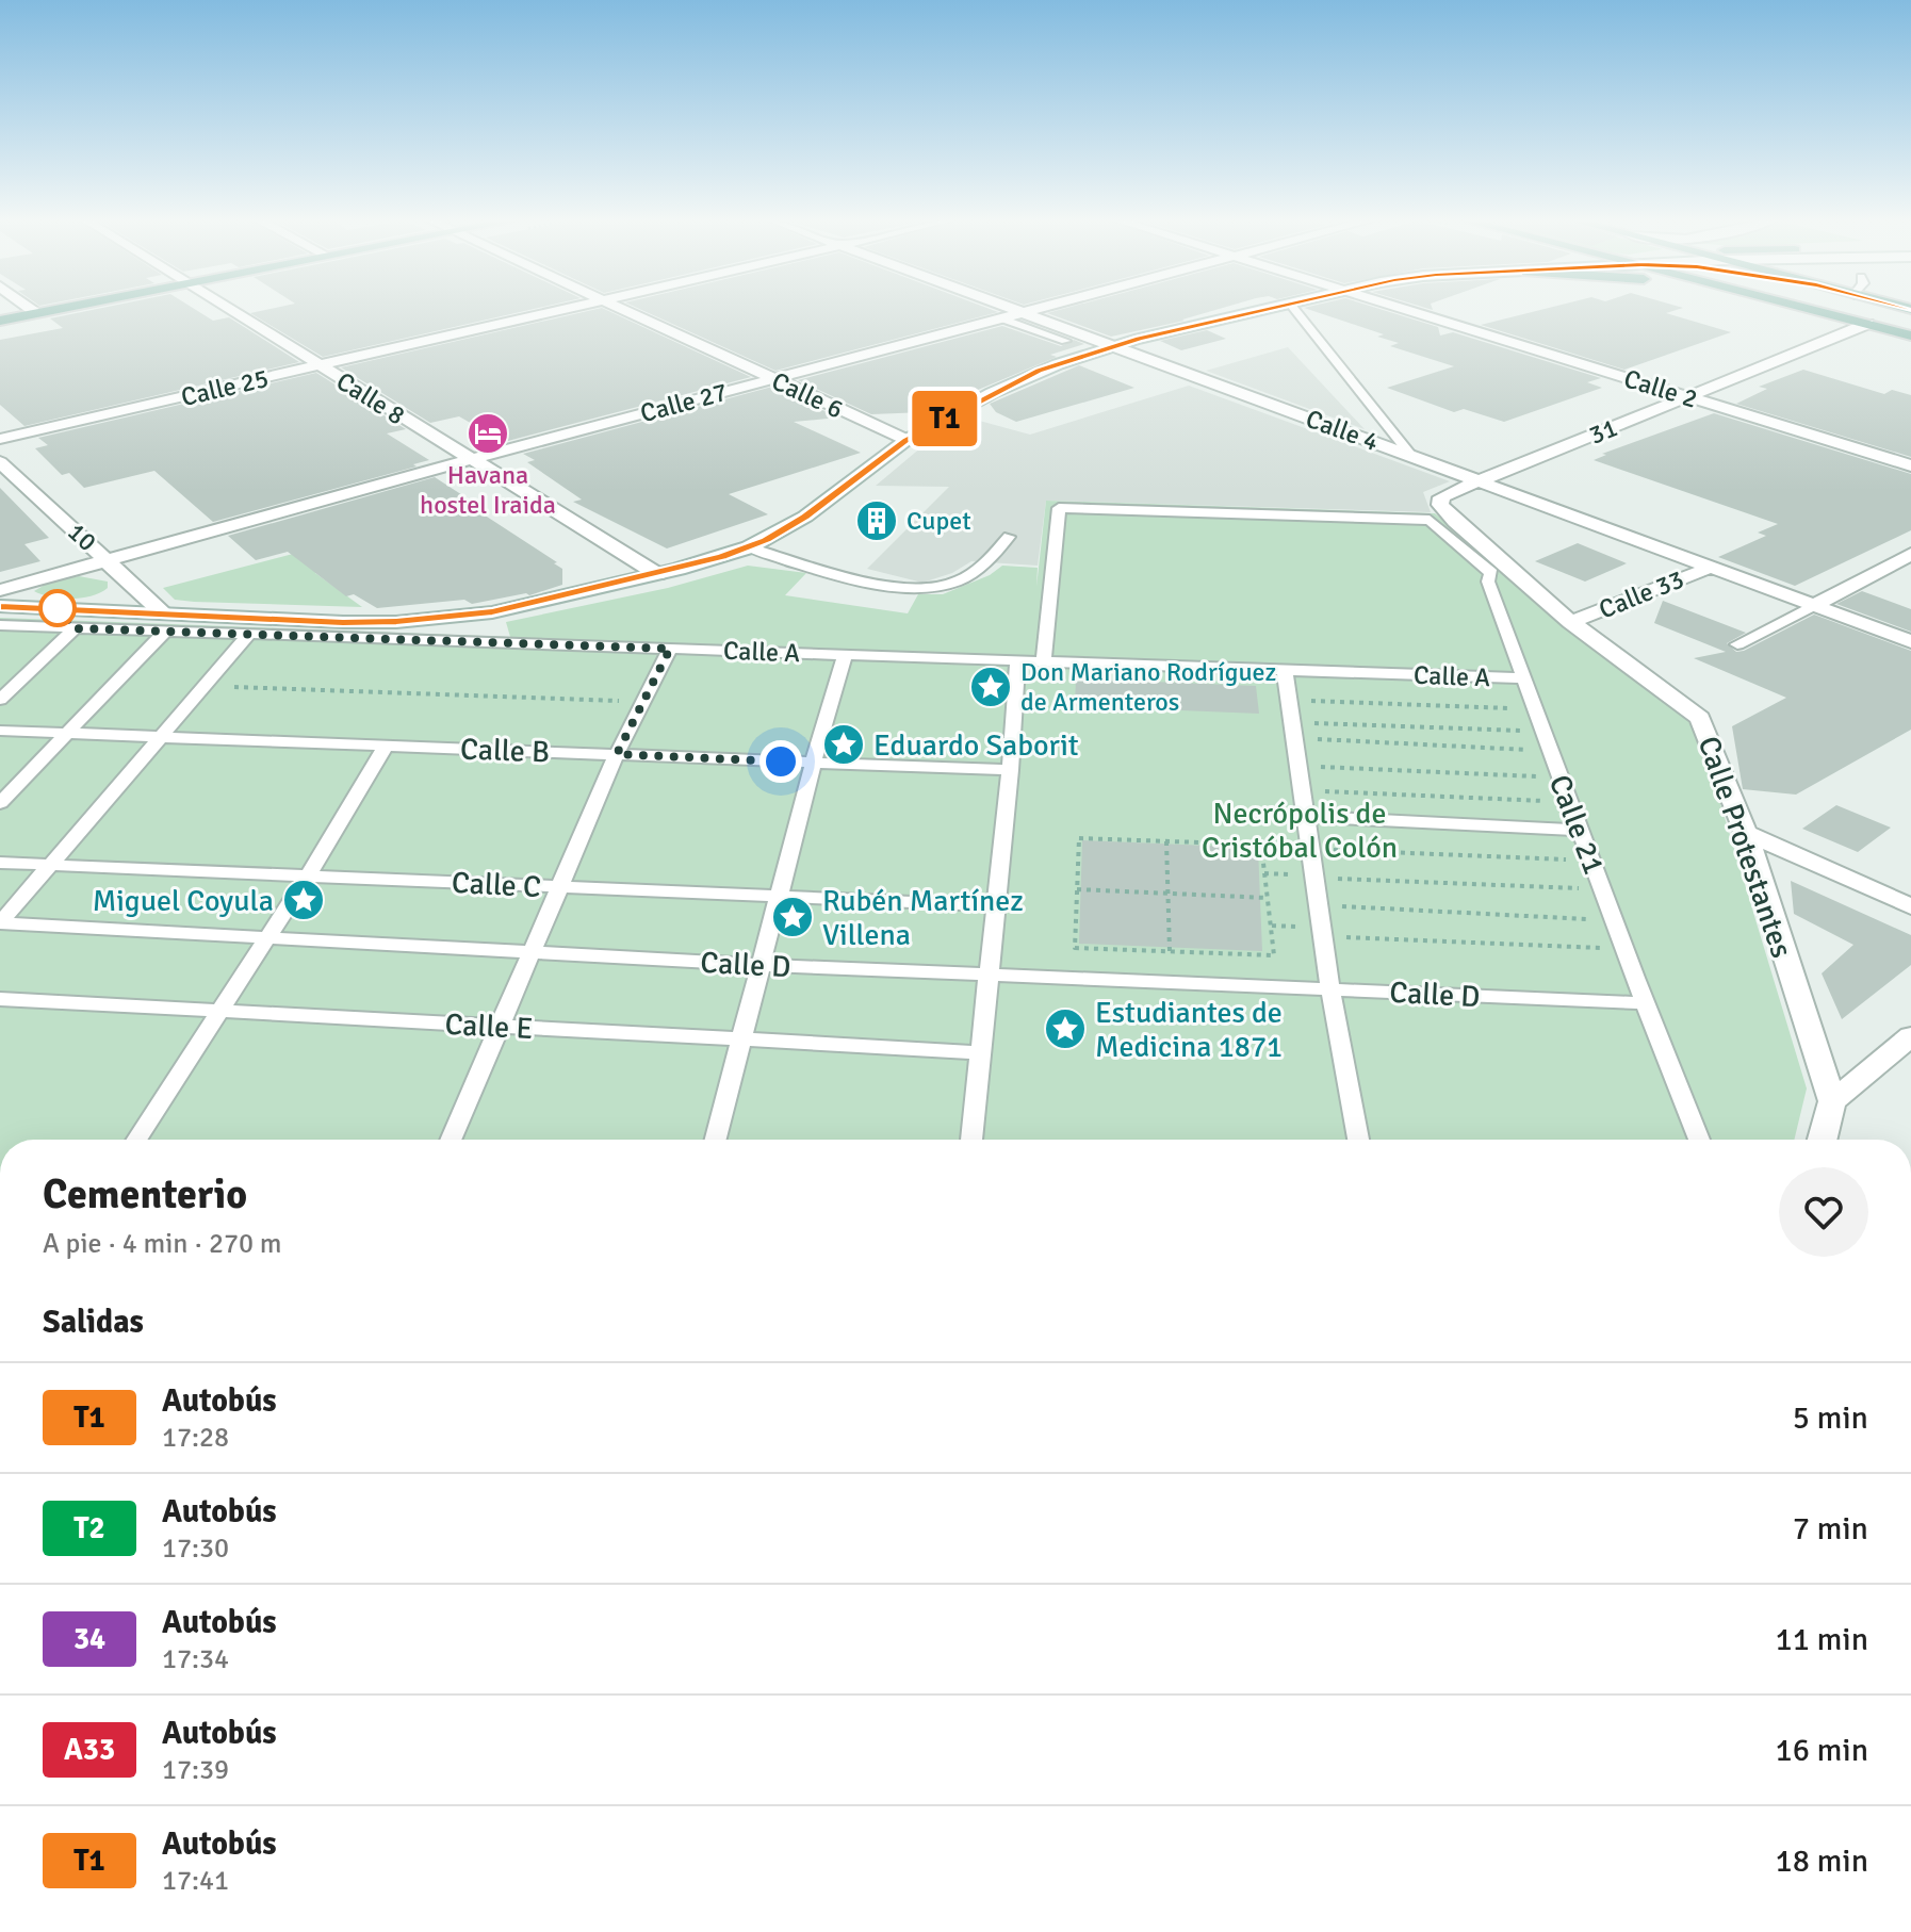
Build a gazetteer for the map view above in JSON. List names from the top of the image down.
{
  "streets": {
    "street": [
      "Calle 25",
      "Calle 2",
      "Calle 6",
      "Calle 8",
      "Calle 27",
      "Calle 4",
      "31",
      "10",
      "Calle 33",
      "Calle Protestantes"
    ],
    "lane": [
      "Calle A",
      "Calle B",
      "Calle 21",
      "Calle C",
      "Calle D",
      "Calle E"
    ]
  },
  "crossings": [
    ["Calle 25", "Calle 8"],
    ["Calle 2", "31"],
    ["Calle 6", "Calle 27"],
    ["Calle 8", "Calle 27"],
    ["Calle 27", "Calle 4"],
    ["Calle 27", "10"],
    ["Calle 4", "31"],
    ["Calle 4", "Calle 33"],
    ["31", "Calle 21"],
    ["31", "Calle Protestantes"],
    ["10", "Calle A"],
    ["Calle 33", "Calle Protestantes"],
    ["Calle A", "Calle 21"],
    ["Calle 21", "Calle Protestantes"],
    ["Calle 21", "Calle D"]
  ],
  "parks": ["Necrópolis de Cristóbal Colón"],
  "places": {
    "hotel": ["Havana hostel Iraida"],
    "building": ["Cupet"],
    "place": [
      "Don Mariano Rodríguez de Armenteros",
      "Eduardo Saborit",
      "Miguel Coyula",
      "Rubén Martínez Villena",
      "Estudiantes de Medicina 1871"
    ]
  },
  "lines": ["bus line T1"],
  "page": {
    "on_map": "T1",
    "heading": [
      ["Cementerio", "A pie · 4 min · 270 m"],
      "Salidas"
    ],
    "list": [
      {
        "mark": "T1",
        "name": "Autobús",
        "note": "17:28",
        "value": "5 min"
      },
      {
        "mark": "T2",
        "name": "Autobús",
        "note": "17:30",
        "value": "7 min"
      },
      {
        "mark": "34",
        "name": "Autobús",
        "note": "17:34",
        "value": "11 min"
      },
      {
        "mark": "A33",
        "name": "Autobús",
        "note": "17:39",
        "value": "16 min"
      },
      {
        "mark": "T1",
        "name": "Autobús",
        "note": "17:41",
        "value": "18 min"
      }
    ]
  }
}
